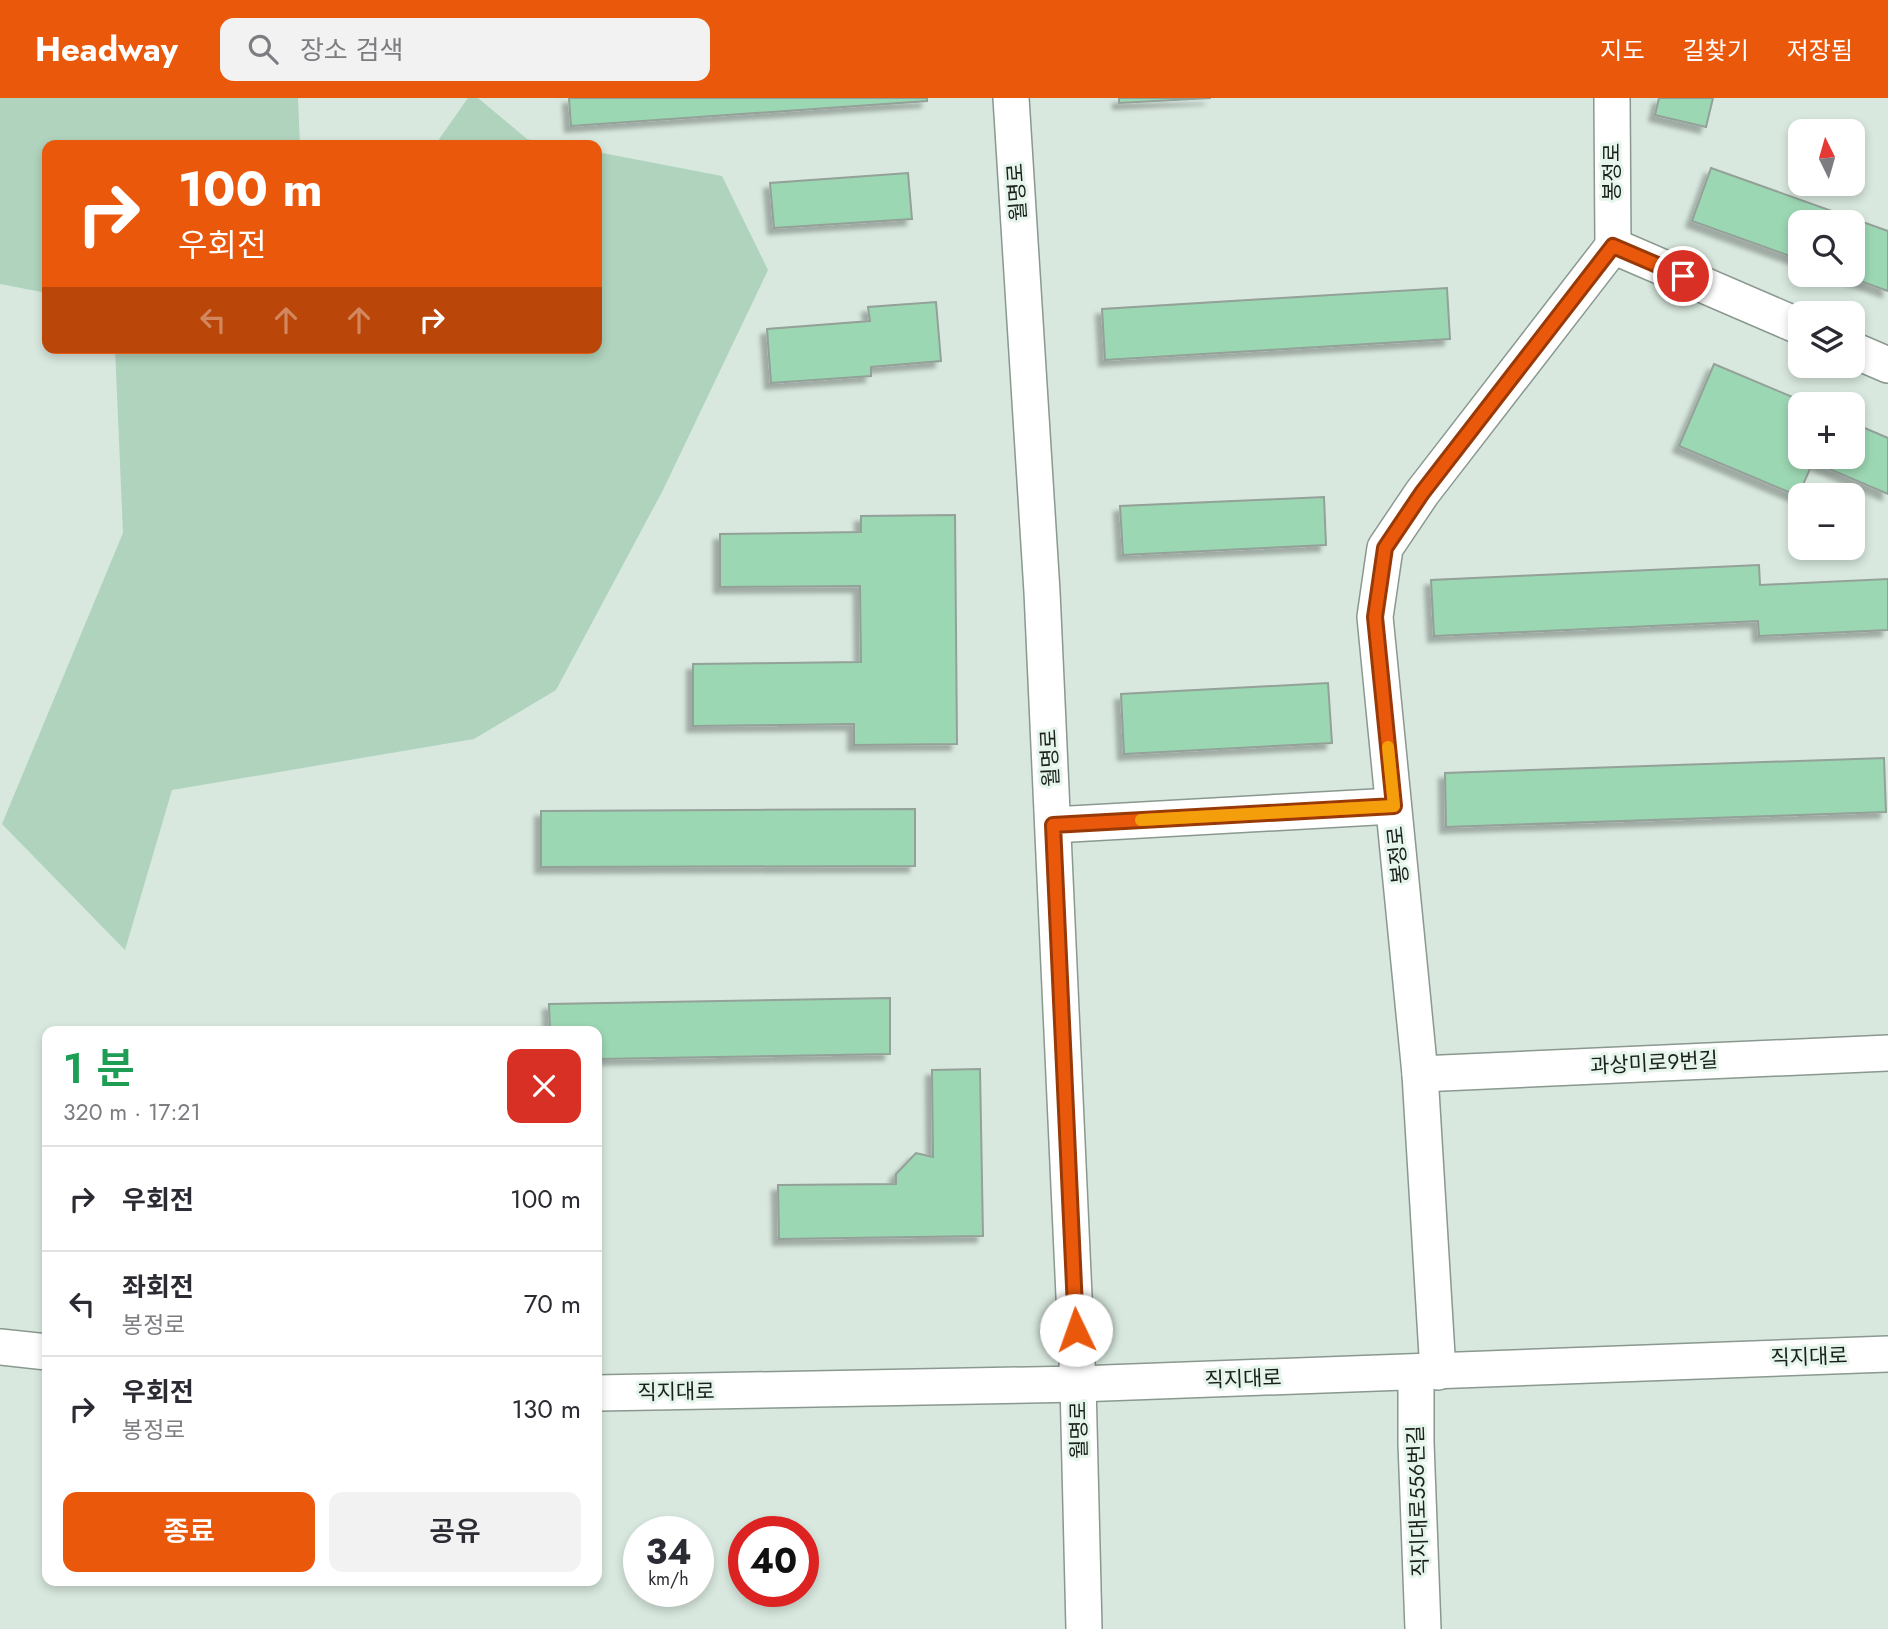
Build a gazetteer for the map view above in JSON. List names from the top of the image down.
{
  "streets": {
    "street": [
      "봉정로",
      "월명로",
      "과상미로9번길",
      "직지대로",
      "직지대로556번길"
    ]
  },
  "crossings": [
    ["봉정로", "과상미로9번길"],
    ["봉정로", "직지대로"],
    ["봉정로", "직지대로556번길"],
    ["월명로", "직지대로"],
    ["직지대로", "직지대로556번길"]
  ],
  "north": "top",
  "page": {
    "header": "Headway",
    "search": "장소 검색",
    "nav": ["지도", "길찾기", "저장됨"],
    "map_buttons": ["+", "−"],
    "turn": ["100 m", "우회전"],
    "heading": ["1 분", "320 m · 17:21"],
    "list": [
      {
        "name": "우회전",
        "value": "100 m"
      },
      {
        "name": "좌회전",
        "note": "봉정로",
        "value": "70 m"
      },
      {
        "name": "우회전",
        "note": "봉정로",
        "value": "130 m"
      }
    ],
    "buttons": ["종료", "공유"],
    "speed": "34 km/h",
    "limit": "40"
  }
}
